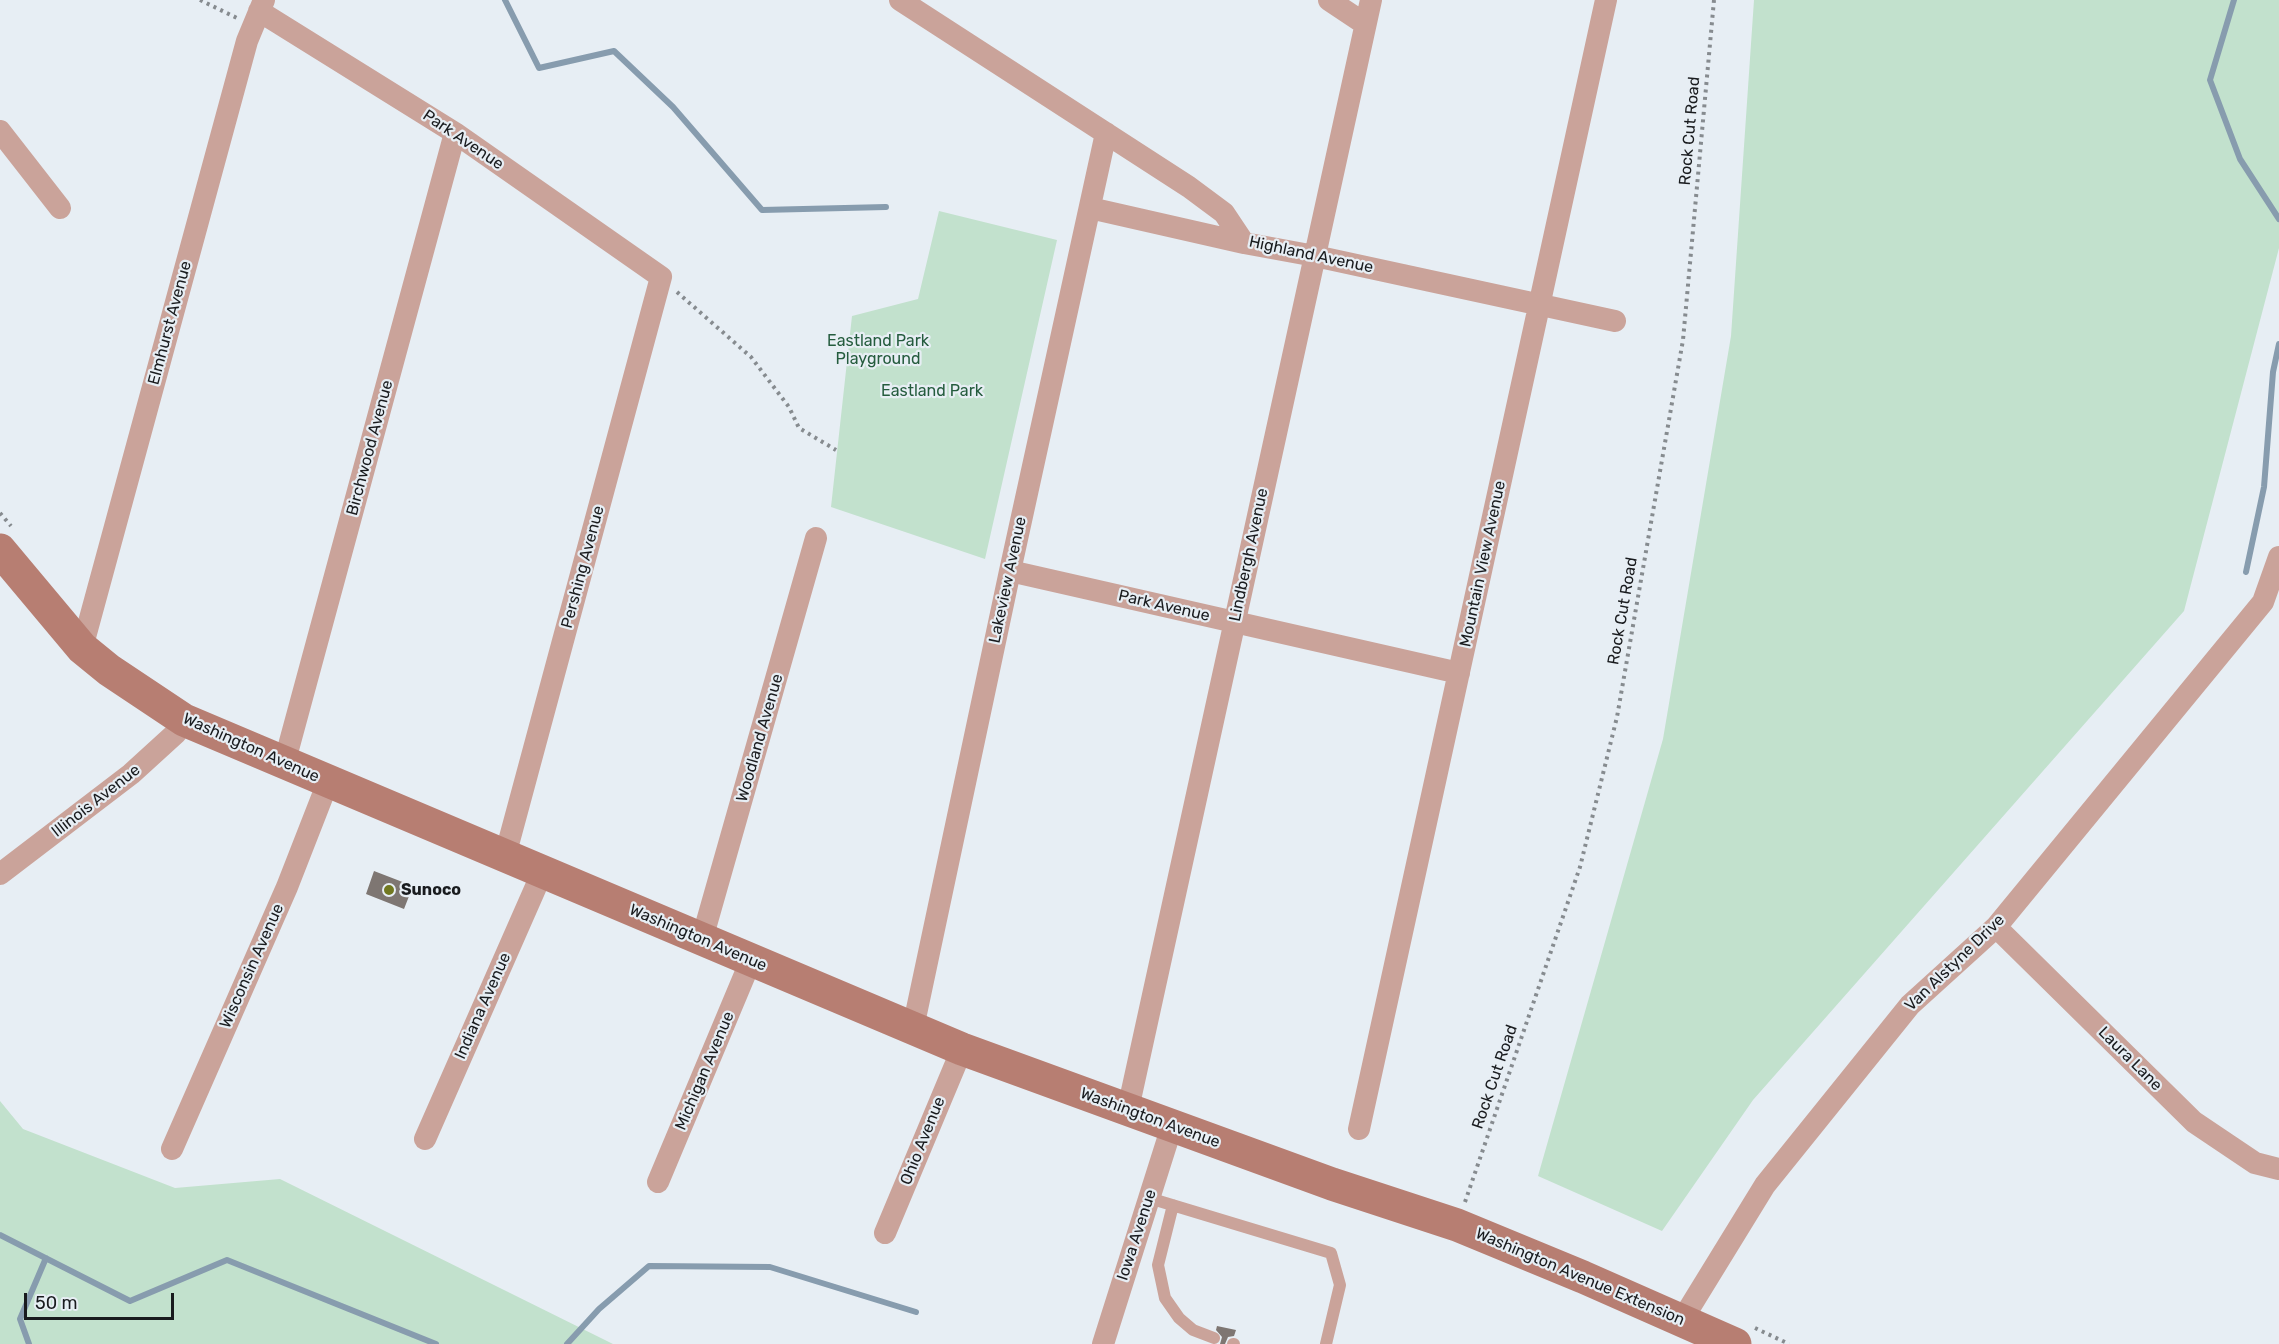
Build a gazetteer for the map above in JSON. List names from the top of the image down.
{
  "streets": {
    "street": [
      "Park Avenue",
      "Highland Avenue",
      "Elmhurst Avenue",
      "Birchwood Avenue",
      "Lindbergh Avenue",
      "Mountain View Avenue",
      "Pershing Avenue",
      "Lakeview Avenue",
      "Woodland Avenue",
      "Washington Avenue",
      "Illinois Avenue",
      "Van Alstyne Drive",
      "Wisconsin Avenue",
      "Indiana Avenue",
      "Laura Lane",
      "Michigan Avenue",
      "Ohio Avenue",
      "Iowa Avenue",
      "Washington Avenue Extension"
    ],
    "path": ["Rock Cut Road"]
  },
  "crossings": [
    ["Rock Cut Road", "Washington Avenue"],
    ["Rock Cut Road", "Washington Avenue Extension"],
    ["Park Avenue", "Elmhurst Avenue"],
    ["Park Avenue", "Birchwood Avenue"],
    ["Park Avenue", "Lindbergh Avenue"],
    ["Park Avenue", "Mountain View Avenue"],
    ["Park Avenue", "Pershing Avenue"],
    ["Park Avenue", "Lakeview Avenue"],
    ["Highland Avenue", "Lindbergh Avenue"],
    ["Highland Avenue", "Mountain View Avenue"],
    ["Highland Avenue", "Lakeview Avenue"],
    ["Elmhurst Avenue", "Washington Avenue"],
    ["Birchwood Avenue", "Washington Avenue"],
    ["Lindbergh Avenue", "Washington Avenue"],
    ["Pershing Avenue", "Washington Avenue"],
    ["Lakeview Avenue", "Washington Avenue"],
    ["Woodland Avenue", "Washington Avenue"],
    ["Washington Avenue", "Illinois Avenue"],
    ["Washington Avenue", "Wisconsin Avenue"],
    ["Washington Avenue", "Indiana Avenue"],
    ["Washington Avenue", "Michigan Avenue"],
    ["Washington Avenue", "Ohio Avenue"],
    ["Washington Avenue", "Iowa Avenue"],
    ["Washington Avenue", "Washington Avenue Extension"],
    ["Van Alstyne Drive", "Laura Lane"],
    ["Van Alstyne Drive", "Washington Avenue Extension"]
  ],
  "parks": ["Eastland Park Playground", "Eastland Park"],
  "places": ["Sunoco"],
  "scale_bar": "50 m"
}
